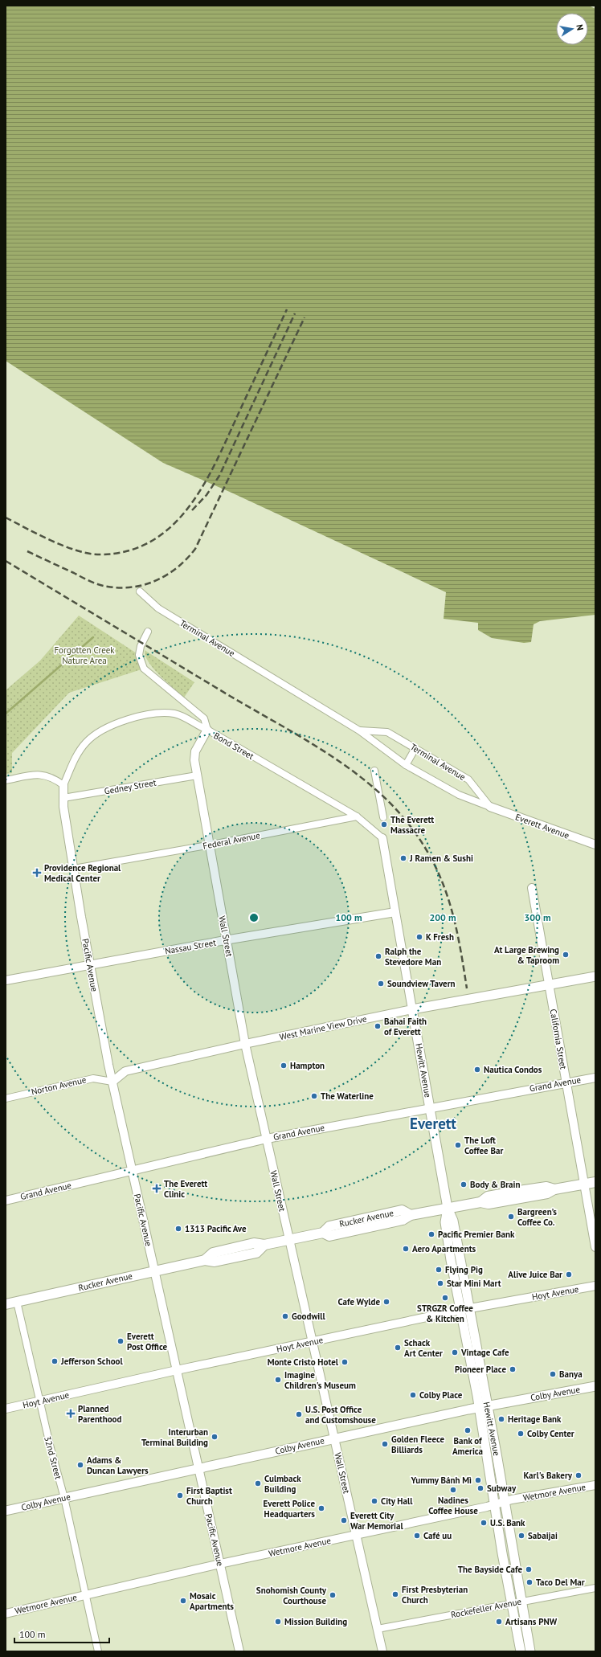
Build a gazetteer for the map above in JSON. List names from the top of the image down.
{
  "streets": {
    "main road": [
      "West Marine View Drive",
      "Hewitt Avenue",
      "Rucker Avenue",
      "Colby Avenue"
    ],
    "street": [
      "Terminal Avenue",
      "Bond Street",
      "Gedney Street",
      "Everett Avenue",
      "Federal Avenue",
      "Wall Street",
      "Nassau Street",
      "Pacific Avenue",
      "California Street",
      "Grand Avenue",
      "Norton Avenue",
      "Hoyt Avenue",
      "32nd Street",
      "Wetmore Avenue",
      "Rockefeller Avenue"
    ]
  },
  "crossings": [
    ["Terminal Avenue", "Everett Avenue"],
    ["Bond Street", "Federal Avenue"],
    ["Bond Street", "Wall Street"],
    ["Gedney Street", "Wall Street"],
    ["Gedney Street", "Pacific Avenue"],
    ["Federal Avenue", "Wall Street"],
    ["Federal Avenue", "Pacific Avenue"],
    ["Wall Street", "Nassau Street"],
    ["Wall Street", "West Marine View Drive"],
    ["Wall Street", "Grand Avenue"],
    ["Wall Street", "Rucker Avenue"],
    ["Wall Street", "Hoyt Avenue"],
    ["Wall Street", "Colby Avenue"],
    ["Wall Street", "Wetmore Avenue"],
    ["Wall Street", "Rockefeller Avenue"],
    ["Nassau Street", "Pacific Avenue"],
    ["Nassau Street", "Hewitt Avenue"],
    ["Pacific Avenue", "West Marine View Drive"],
    ["Pacific Avenue", "Grand Avenue"],
    ["Pacific Avenue", "Norton Avenue"],
    ["Pacific Avenue", "Rucker Avenue"],
    ["Pacific Avenue", "Hoyt Avenue"],
    ["Pacific Avenue", "Colby Avenue"],
    ["Pacific Avenue", "Wetmore Avenue"],
    ["West Marine View Drive", "California Street"],
    ["West Marine View Drive", "Hewitt Avenue"],
    ["West Marine View Drive", "Norton Avenue"],
    ["California Street", "Grand Avenue"],
    ["California Street", "Rucker Avenue"],
    ["Hewitt Avenue", "Grand Avenue"],
    ["Hewitt Avenue", "Rucker Avenue"],
    ["Hewitt Avenue", "Hoyt Avenue"],
    ["Hewitt Avenue", "Colby Avenue"],
    ["Hewitt Avenue", "Wetmore Avenue"],
    ["Hewitt Avenue", "Rockefeller Avenue"],
    ["Rucker Avenue", "32nd Street"],
    ["Hoyt Avenue", "32nd Street"],
    ["Colby Avenue", "32nd Street"],
    ["32nd Street", "Wetmore Avenue"]
  ],
  "districts": ["Everett"],
  "parks": ["Forgotten Creek Nature Area"],
  "places": {
    "other": [
      "The Everett Massacre",
      "J Ramen & Sushi",
      "K Fresh",
      "At Large Brewing & Taproom",
      "Ralph the Stevedore Man",
      "Soundview Tavern",
      "Bahai Faith of Everett",
      "Hampton",
      "Nautica Condos",
      "The Waterline",
      "The Loft Coffee Bar",
      "Body & Brain",
      "Bargreen’s Coffee Co.",
      "1313 Pacific Ave",
      "Pacific Premier Bank",
      "Aero Apartments",
      "Flying Pig",
      "Alive Juice Bar",
      "Star Mini Mart",
      "STRGZR Coffee & Kitchen",
      "Cafe Wylde",
      "Goodwill",
      "Everett Post Office",
      "Schack Art Center",
      "Vintage Cafe",
      "Jefferson School",
      "Monte Cristo Hotel",
      "Pioneer Place",
      "Banya",
      "Imagine Children's Museum",
      "Colby Place",
      "U.S. Post Office and Customshouse",
      "Heritage Bank",
      "Bank of America",
      "Colby Center",
      "Interurban Terminal Building",
      "Golden Fleece Billiards",
      "Adams & Duncan Lawyers",
      "Karl's Bakery",
      "Yummy Bánh Mì",
      "Culmback Building",
      "Subway",
      "Nadines Coffee House",
      "First Baptist Church",
      "City Hall",
      "Everett Police Headquarters",
      "Everett City War Memorial",
      "U.S. Bank",
      "Café uu",
      "Sabaijai",
      "The Bayside Cafe",
      "Taco Del Mar",
      "First Presbyterian Church",
      "Snohomish County Courthouse",
      "Mosaic Apartments",
      "Mission Building",
      "Artisans PNW"
    ],
    "health": ["Providence Regional Medical Center", "The Everett Clinic", "Planned Parenthood"]
  },
  "scale_bar": "100 m",
  "north": "right",
  "rings": ["100 m", "200 m", "300 m"]
}
